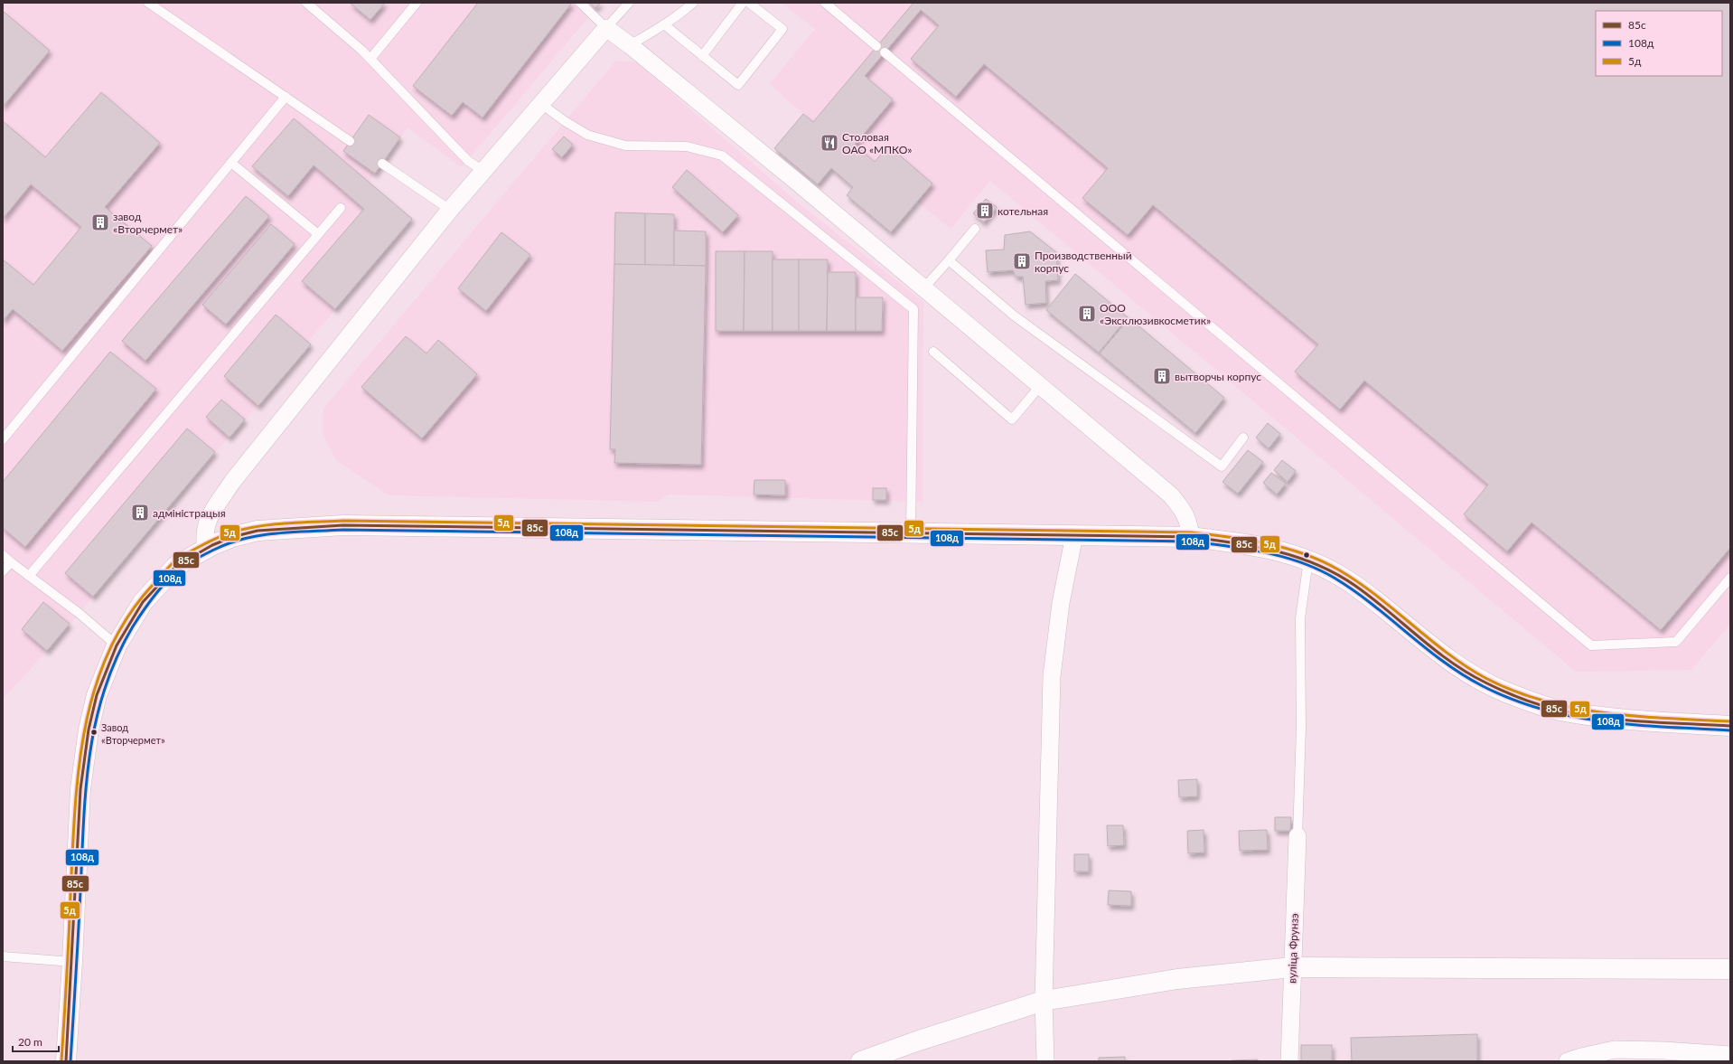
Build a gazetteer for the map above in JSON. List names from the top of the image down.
{
  "streets": {
    "street": ["вуліца Фрунзэ"]
  },
  "places": {
    "restaurant": ["Столовая ОАО «МПКО»"],
    "building": [
      "котельная",
      "завод «Вторчермет»",
      "Производственный корпус",
      "ООО «Эксклюзивкосметик»",
      "вытворчы корпус",
      "адміністрацыя"
    ],
    "other": ["Завод «Вторчермет»"]
  },
  "lines": ["transit line 5д", "transit line 85с", "transit line 108д"],
  "legend": ["85с", "108д", "5д"],
  "scale_bar": "20 m"
}
